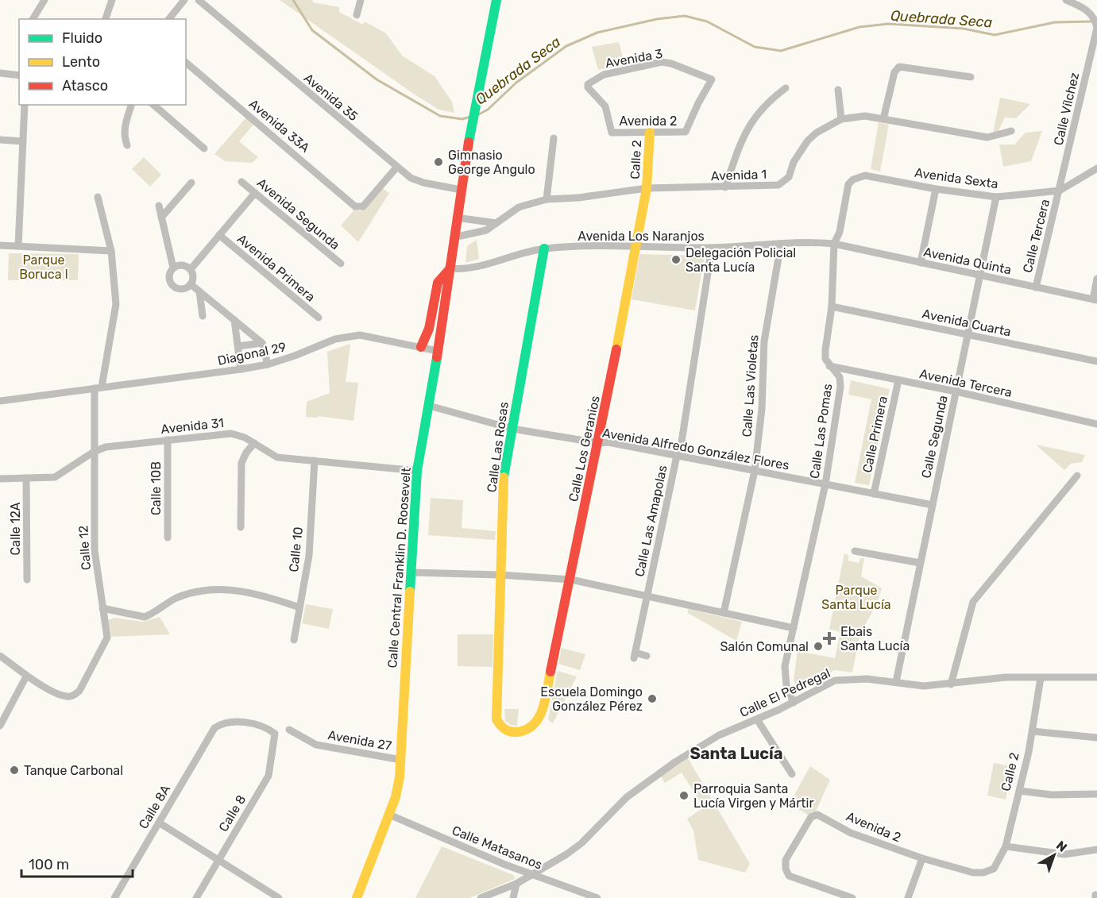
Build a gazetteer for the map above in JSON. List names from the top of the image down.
{
  "streets": {
    "street": [
      "Avenida 3",
      "Avenida 35",
      "Calle Vílchez",
      "Avenida 2",
      "Avenida 33A",
      "Calle 2",
      "Avenida 1",
      "Avenida Sexta",
      "Avenida Segunda",
      "Avenida Los Naranjos",
      "Calle Tercera",
      "Avenida Quinta",
      "Avenida Primera",
      "Avenida Cuarta",
      "Diagonal 29",
      "Avenida Tercera",
      "Calle Las Violetas",
      "Avenida 31",
      "Calle Las Pomas",
      "Calle Primera",
      "Calle Segunda",
      "Calle Las Rosas",
      "Calle Los Geranios",
      "Avenida Alfredo González Flores",
      "Calle 10B",
      "Calle Las Amapolas",
      "Calle 12A",
      "Calle 12",
      "Calle 10",
      "Calle Central Franklin D. Roosevelt",
      "Calle El Pedregal",
      "Avenida 27",
      "Calle 8A",
      "Calle 8",
      "Calle Matasanos"
    ]
  },
  "crossings": [
    ["Avenida 3", "Avenida 2"],
    ["Avenida 35", "Avenida 33A"],
    ["Avenida 35", "Calle Central Franklin D. Roosevelt"],
    ["Calle Vílchez", "Avenida Sexta"],
    ["Calle Vílchez", "Calle Tercera"],
    ["Avenida 2", "Calle 2"],
    ["Calle 2", "Avenida 1"],
    ["Calle 2", "Calle Los Geranios"],
    ["Calle 2", "Calle El Pedregal"],
    ["Avenida 1", "Calle Los Geranios"],
    ["Avenida 1", "Calle Central Franklin D. Roosevelt"],
    ["Avenida Sexta", "Calle Tercera"],
    ["Avenida Sexta", "Calle Las Pomas"],
    ["Avenida Sexta", "Calle Segunda"],
    ["Avenida Los Naranjos", "Avenida Quinta"],
    ["Avenida Los Naranjos", "Calle Las Violetas"],
    ["Avenida Los Naranjos", "Calle Las Pomas"],
    ["Avenida Los Naranjos", "Calle Las Rosas"],
    ["Avenida Los Naranjos", "Calle Los Geranios"],
    ["Avenida Los Naranjos", "Calle Las Amapolas"],
    ["Avenida Los Naranjos", "Calle Central Franklin D. Roosevelt"],
    ["Calle Tercera", "Avenida Quinta"],
    ["Avenida Quinta", "Calle Las Pomas"],
    ["Avenida Quinta", "Calle Segunda"],
    ["Avenida Cuarta", "Calle Las Pomas"],
    ["Avenida Cuarta", "Calle Segunda"],
    ["Diagonal 29", "Calle 12"],
    ["Diagonal 29", "Calle Central Franklin D. Roosevelt"],
    ["Avenida Tercera", "Calle Las Pomas"],
    ["Avenida Tercera", "Calle Primera"],
    ["Avenida Tercera", "Calle Segunda"],
    ["Calle Las Violetas", "Avenida Alfredo González Flores"],
    ["Avenida 31", "Calle 10B"],
    ["Avenida 31", "Calle 12A"],
    ["Avenida 31", "Calle 12"],
    ["Avenida 31", "Calle 10"],
    ["Avenida 31", "Calle Central Franklin D. Roosevelt"],
    ["Calle Las Pomas", "Avenida Alfredo González Flores"],
    ["Calle Las Pomas", "Calle El Pedregal"],
    ["Calle Primera", "Avenida Alfredo González Flores"],
    ["Calle Segunda", "Avenida Alfredo González Flores"],
    ["Calle Segunda", "Calle El Pedregal"],
    ["Calle Las Rosas", "Calle Los Geranios"],
    ["Calle Las Rosas", "Avenida Alfredo González Flores"],
    ["Calle Los Geranios", "Avenida Alfredo González Flores"],
    ["Avenida Alfredo González Flores", "Calle Las Amapolas"],
    ["Avenida Alfredo González Flores", "Calle Central Franklin D. Roosevelt"],
    ["Calle Central Franklin D. Roosevelt", "Avenida 27"],
    ["Calle Central Franklin D. Roosevelt", "Calle Matasanos"],
    ["Calle El Pedregal", "Calle Matasanos"],
    ["Calle 8A", "Calle 8"]
  ],
  "districts": ["Santa Lucía"],
  "water": ["Quebrada Seca"],
  "parks": ["Parque Boruca I", "Parque Santa Lucía"],
  "places": {
    "other": [
      "Gimnasio George Angulo",
      "Delegación Policial Santa Lucía",
      "Salón Comunal",
      "Escuela Domingo González Pérez",
      "Tanque Carbonal",
      "Parroquia Santa Lucía Virgen y Mártir"
    ],
    "health": ["Ebais Santa Lucía"]
  },
  "legend": ["Fluido", "Lento", "Atasco"],
  "scale_bar": "100 m",
  "north": "top right"
}
